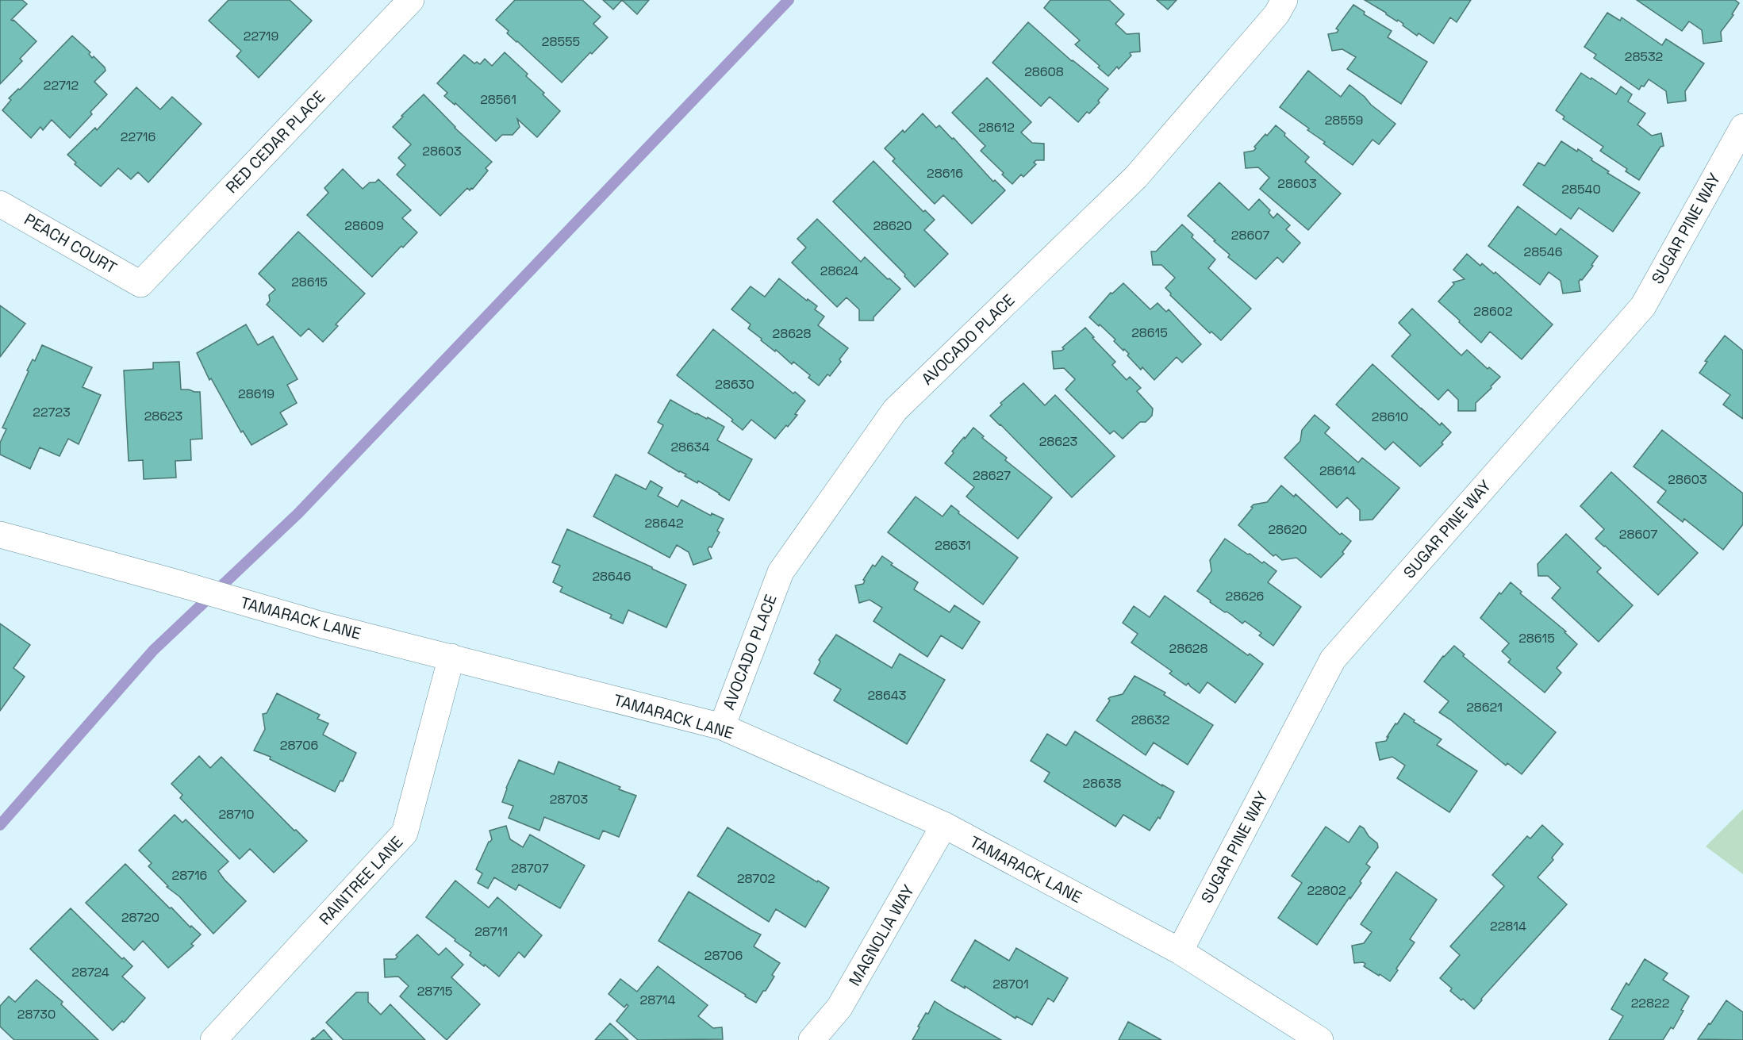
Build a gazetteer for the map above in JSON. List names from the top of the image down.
{
  "streets": {
    "street": [
      "RED CEDAR PLACE",
      "SUGAR PINE WAY",
      "PEACH COURT",
      "AVOCADO PLACE",
      "TAMARACK LANE",
      "RAINTREE LANE",
      "MAGNOLIA WAY"
    ]
  },
  "crossings": [
    ["RED CEDAR PLACE", "PEACH COURT"],
    ["SUGAR PINE WAY", "TAMARACK LANE"],
    ["AVOCADO PLACE", "TAMARACK LANE"],
    ["TAMARACK LANE", "RAINTREE LANE"],
    ["TAMARACK LANE", "MAGNOLIA WAY"]
  ],
  "house_numbers": [
    "22719",
    "28555",
    "28532",
    "28608",
    "22712",
    "28561",
    "28559",
    "28612",
    "22716",
    "28603",
    "28616",
    "28603",
    "28540",
    "28609",
    "28620",
    "28607",
    "28546",
    "28624",
    "28615",
    "28602",
    "28615",
    "28628",
    "28630",
    "28619",
    "22723",
    "28623",
    "28610",
    "28623",
    "28634",
    "28614",
    "28627",
    "28603",
    "28642",
    "28620",
    "28607",
    "28631",
    "28646",
    "28626",
    "28615",
    "28628",
    "28643",
    "28621",
    "28632",
    "28706",
    "28638",
    "28703",
    "28710",
    "28707",
    "28716",
    "28702",
    "22802",
    "28720",
    "22814",
    "28711",
    "28706",
    "28724",
    "28701",
    "28715",
    "28714",
    "22822",
    "28730"
  ]
}
